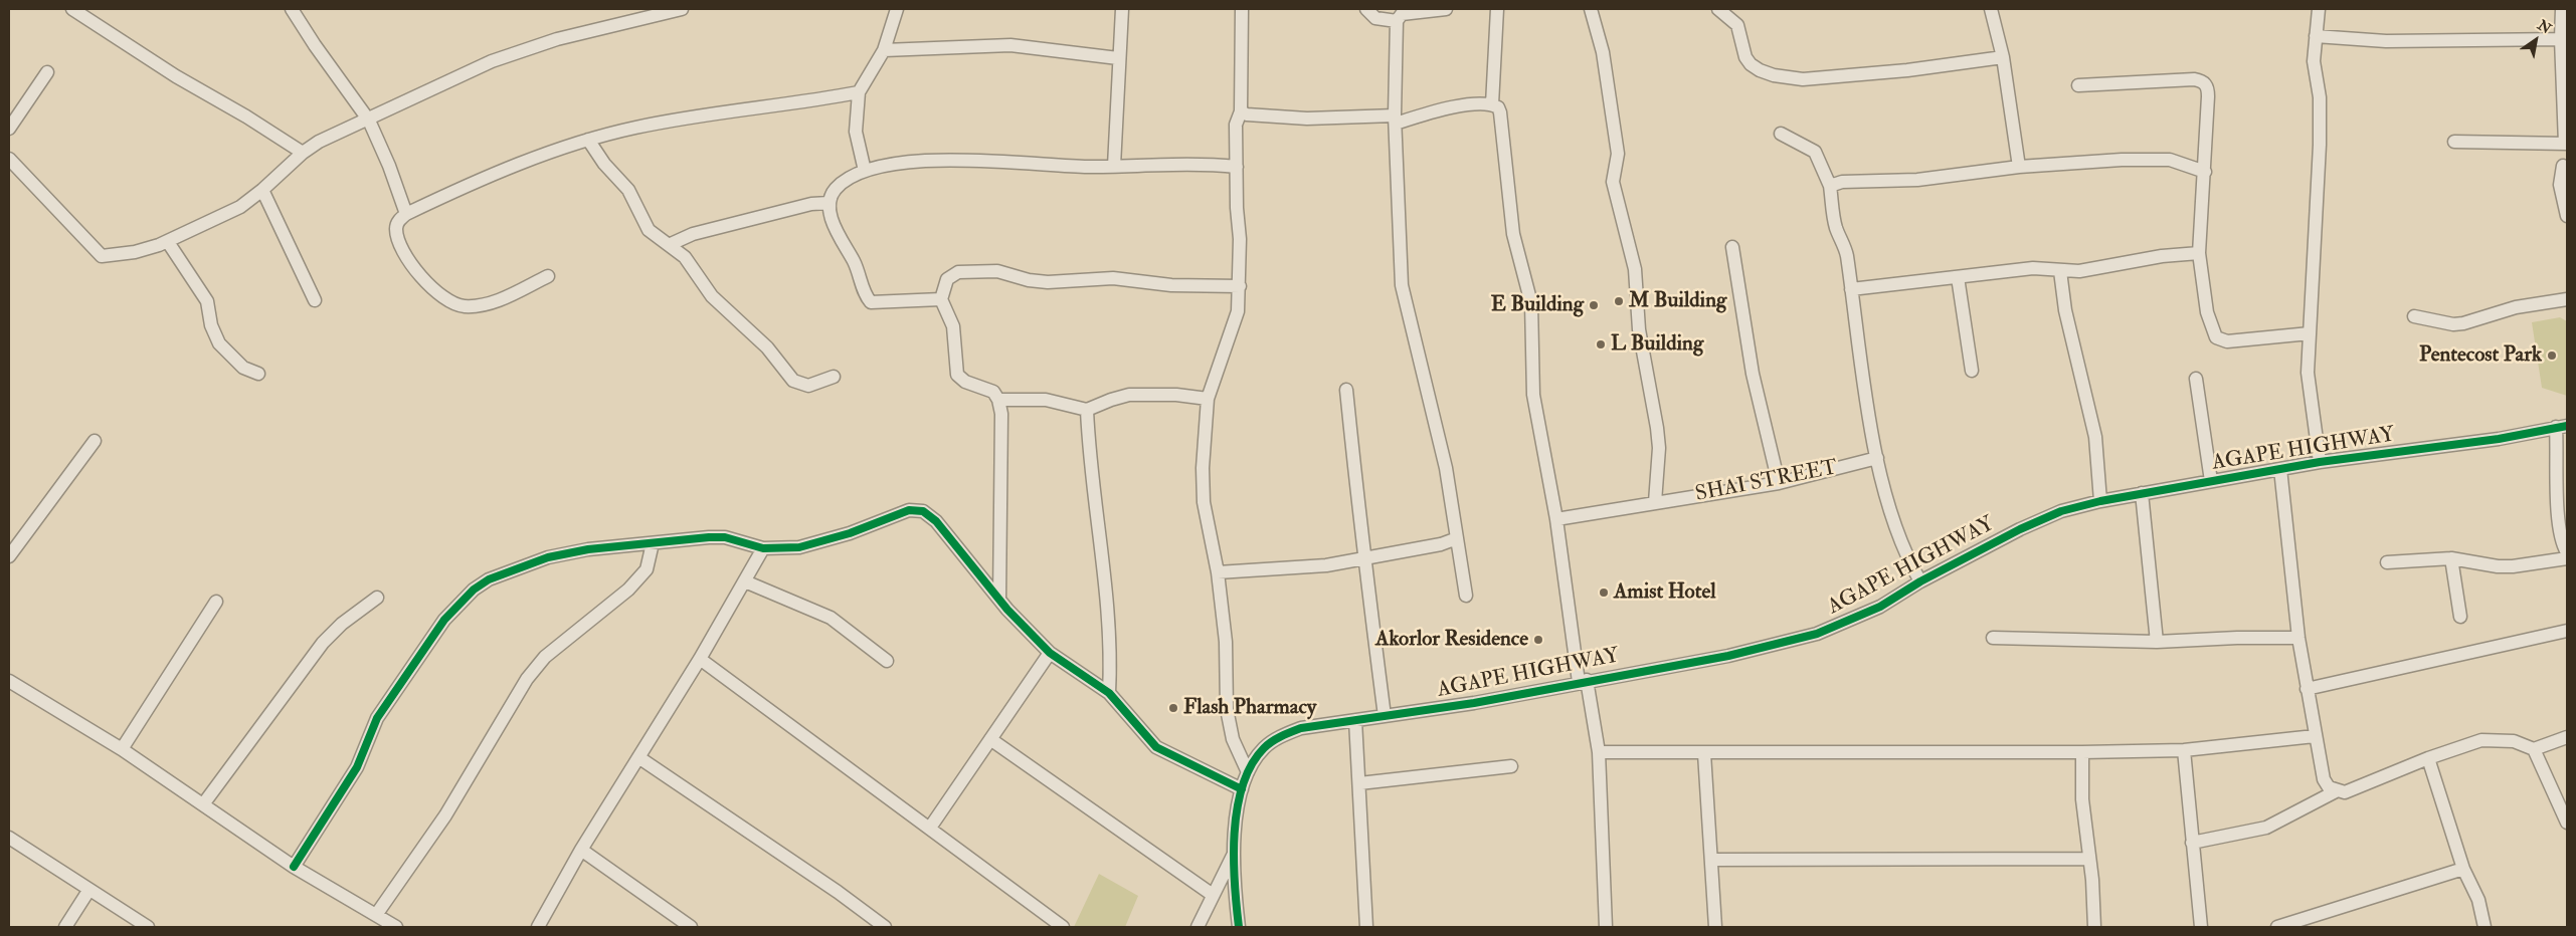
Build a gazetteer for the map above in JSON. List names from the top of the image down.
{
  "streets": {
    "street": ["AGAPE HIGHWAY", "SHAI STREET"]
  },
  "places": [
    "M Building",
    "E Building",
    "L Building",
    "Pentecost Park",
    "Amist Hotel",
    "Akorlor Residence",
    "Flash Pharmacy"
  ],
  "north": "top right"
}
